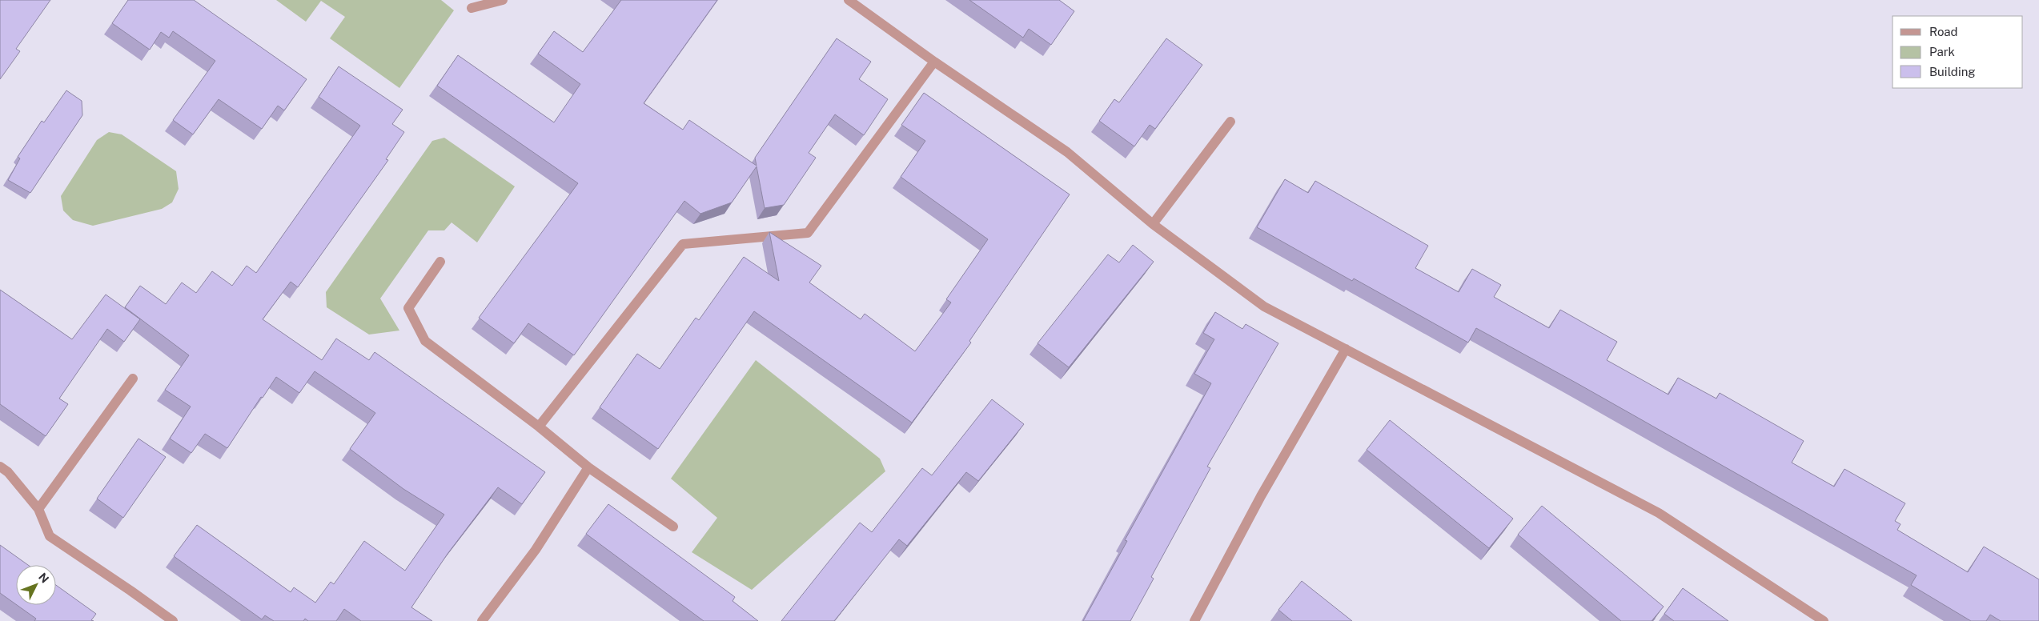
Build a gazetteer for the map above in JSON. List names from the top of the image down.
{
  "legend": ["Road", "Park", "Building"],
  "north": "top right"
}
